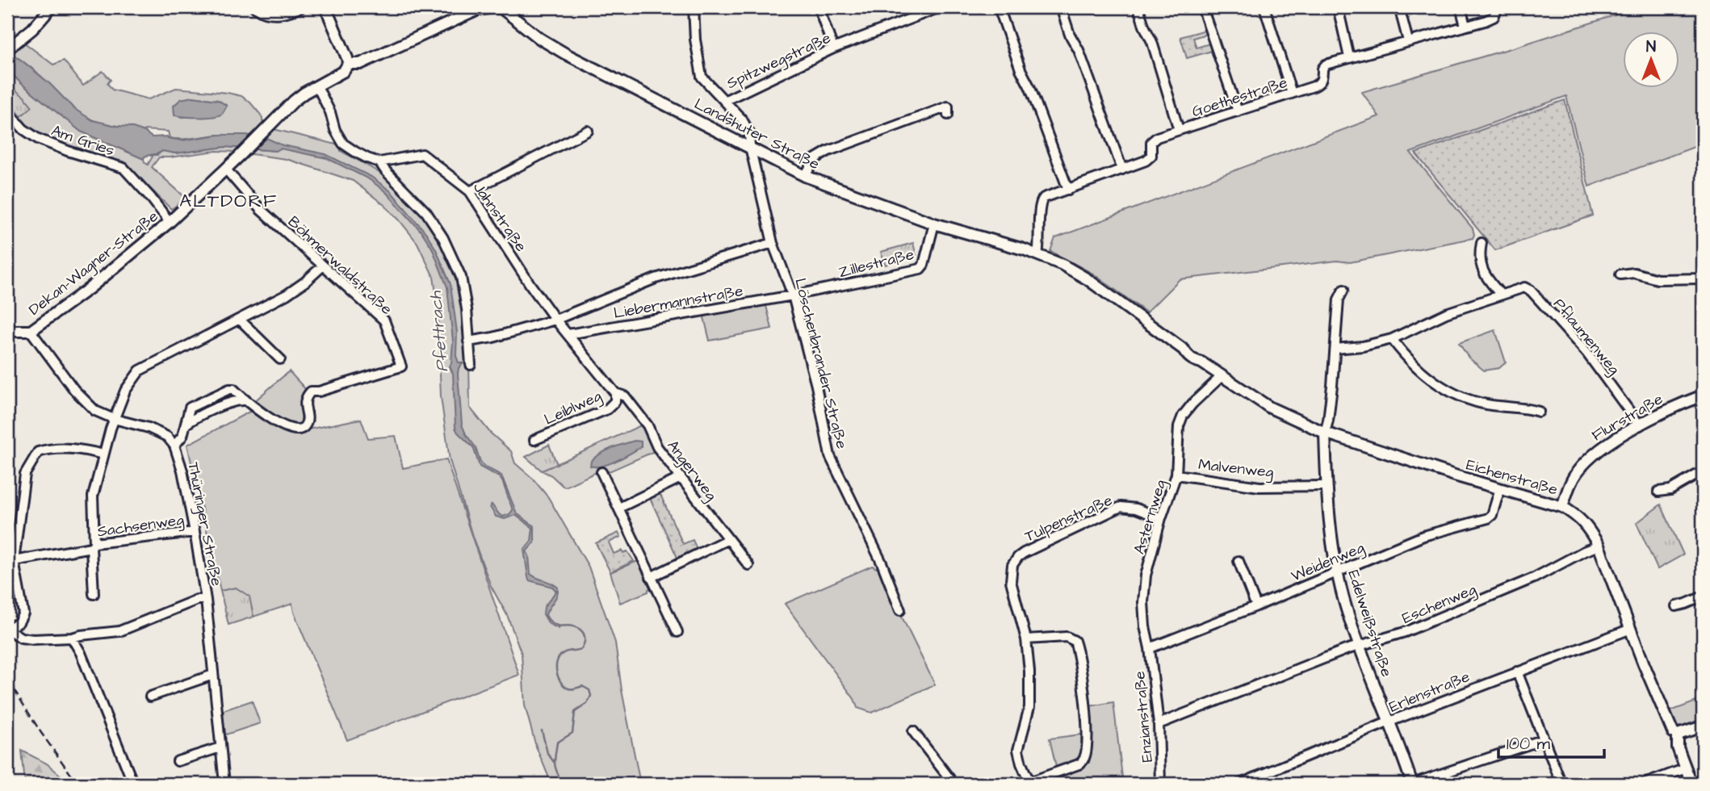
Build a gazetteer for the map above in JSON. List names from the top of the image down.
{
  "streets": {
    "street": [
      "Spitzwegstraße",
      "Goethestraße",
      "Landshuter Straße",
      "Am Gries",
      "Jahnstraße",
      "Dekan-Wagner-Straße",
      "Zillestraße",
      "Böhmerwaldstraße",
      "Liebermannstraße",
      "Pflaumenweg",
      "Löschenbrander Straße",
      "Leiblweg",
      "Flurstraße",
      "Malvenweg",
      "Angerweg",
      "Eichenstraße",
      "Asternweg",
      "Tulpenstraße",
      "Thüringer Straße",
      "Sachsenweg",
      "Weidenweg",
      "Eschenweg",
      "Edelweißstraße",
      "Erlenstraße",
      "Enzianstraße"
    ]
  },
  "crossings": [
    ["Spitzwegstraße", "Löschenbrander Straße"],
    ["Goethestraße", "Eichenstraße"],
    ["Landshuter Straße", "Dekan-Wagner-Straße"],
    ["Landshuter Straße", "Zillestraße"],
    ["Landshuter Straße", "Löschenbrander Straße"],
    ["Landshuter Straße", "Eichenstraße"],
    ["Am Gries", "Dekan-Wagner-Straße"],
    ["Jahnstraße", "Liebermannstraße"],
    ["Jahnstraße", "Leiblweg"],
    ["Jahnstraße", "Angerweg"],
    ["Dekan-Wagner-Straße", "Böhmerwaldstraße"],
    ["Dekan-Wagner-Straße", "Thüringer Straße"],
    ["Zillestraße", "Liebermannstraße"],
    ["Zillestraße", "Löschenbrander Straße"],
    ["Böhmerwaldstraße", "Thüringer Straße"],
    ["Liebermannstraße", "Löschenbrander Straße"],
    ["Pflaumenweg", "Flurstraße"],
    ["Leiblweg", "Angerweg"],
    ["Flurstraße", "Eichenstraße"],
    ["Malvenweg", "Asternweg"],
    ["Malvenweg", "Edelweißstraße"],
    ["Eichenstraße", "Asternweg"],
    ["Eichenstraße", "Weidenweg"],
    ["Eichenstraße", "Eschenweg"],
    ["Eichenstraße", "Edelweißstraße"],
    ["Eichenstraße", "Erlenstraße"],
    ["Asternweg", "Tulpenstraße"],
    ["Asternweg", "Weidenweg"],
    ["Asternweg", "Enzianstraße"],
    ["Thüringer Straße", "Sachsenweg"],
    ["Weidenweg", "Edelweißstraße"],
    ["Weidenweg", "Enzianstraße"],
    ["Eschenweg", "Edelweißstraße"],
    ["Eschenweg", "Enzianstraße"],
    ["Edelweißstraße", "Erlenstraße"]
  ],
  "districts": ["ALTDORF"],
  "water": ["Pfettrach"],
  "scale_bar": "100 m",
  "north": "top"
}
